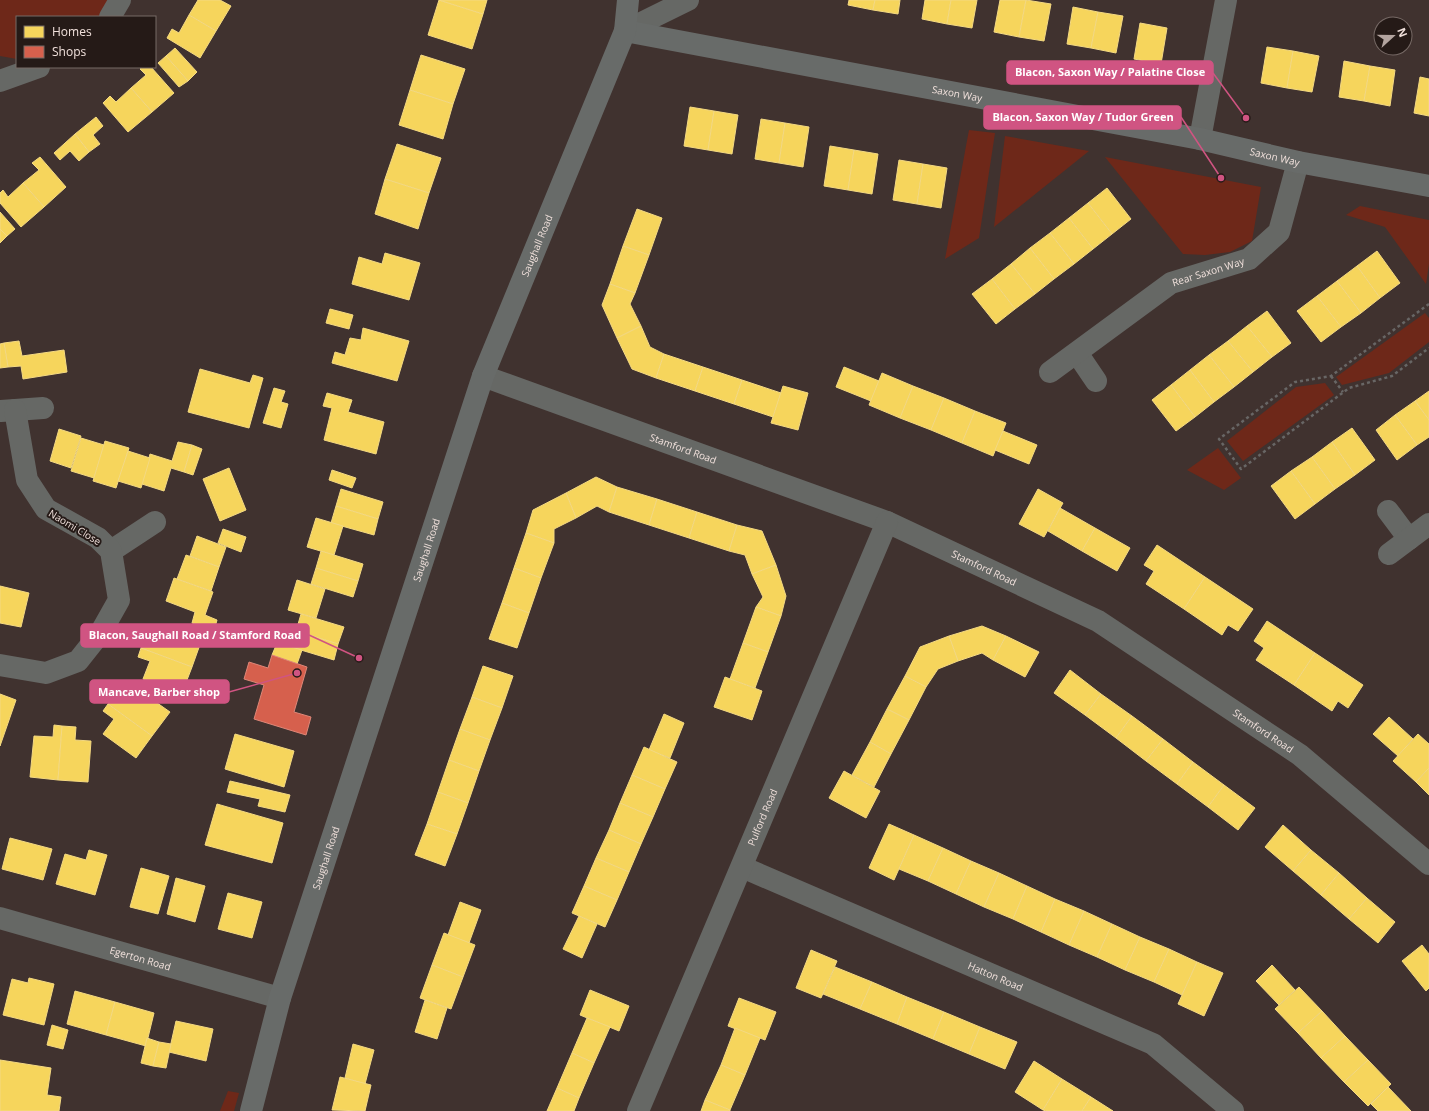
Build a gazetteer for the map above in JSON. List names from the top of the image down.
{
  "streets": {
    "street": [
      "Saxon Way",
      "Saughall Road",
      "Rear Saxon Way",
      "Stamford Road",
      "Naomi Close",
      "Pulford Road",
      "Egerton Road",
      "Hatton Road"
    ]
  },
  "crossings": [
    ["Saxon Way", "Saughall Road"],
    ["Saxon Way", "Rear Saxon Way"],
    ["Saughall Road", "Stamford Road"],
    ["Saughall Road", "Egerton Road"],
    ["Stamford Road", "Pulford Road"],
    ["Pulford Road", "Hatton Road"]
  ],
  "places": [
    "Blacon, Saxon Way / Palatine Close",
    "Blacon, Saxon Way / Tudor Green",
    "Blacon, Saughall Road / Stamford Road",
    "Mancave, Barber shop"
  ],
  "legend": ["Homes", "Shops"],
  "north": "right"
}
